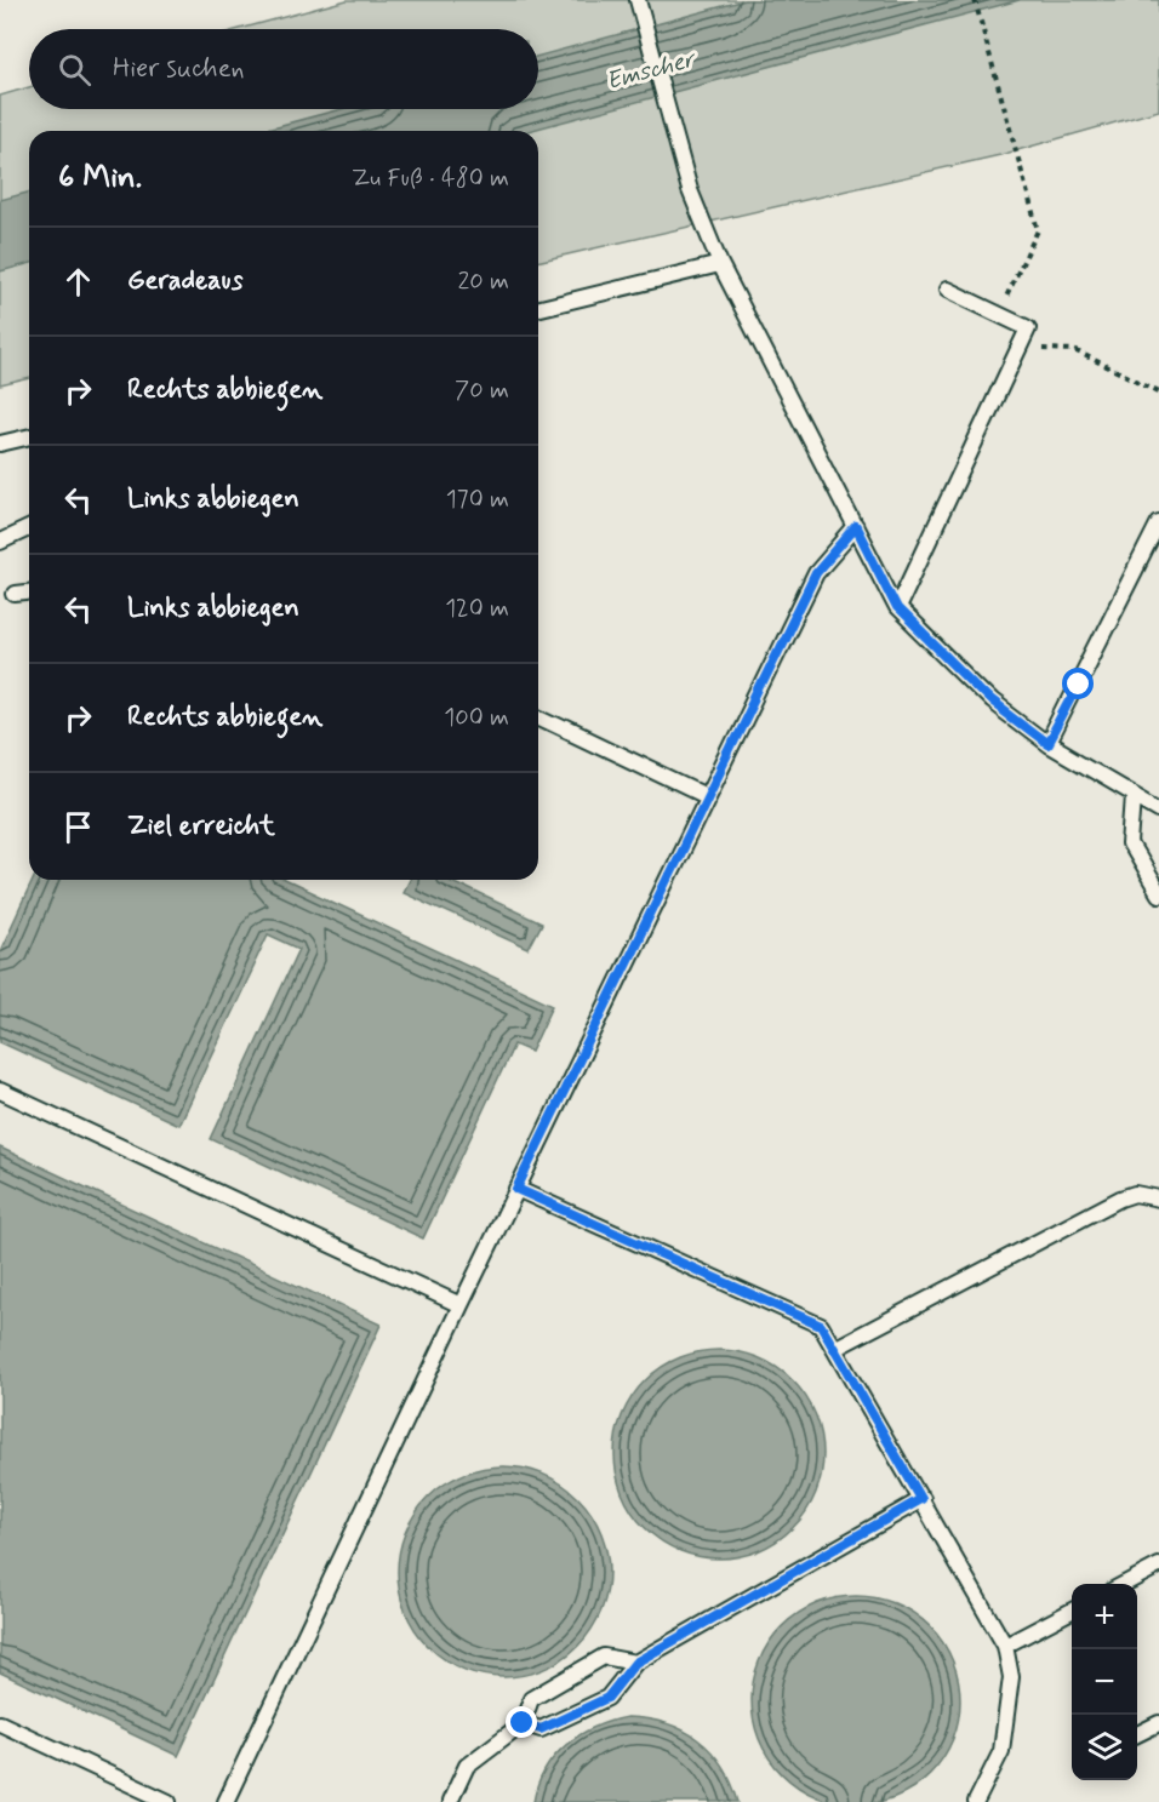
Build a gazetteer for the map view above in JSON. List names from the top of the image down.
{
  "water": ["Emscher"],
  "page": {
    "search": "Hier suchen",
    "heading": ["6 Min.", "Zu Fuß · 480 m"],
    "list": [
      ["Geradeaus", "20 m"],
      ["Rechts abbiegen", "70 m"],
      ["Links abbiegen", "170 m"],
      ["Links abbiegen", "120 m"],
      ["Rechts abbiegen", "100 m"],
      "Ziel erreicht"
    ],
    "map_buttons": ["+", "−"]
  }
}
